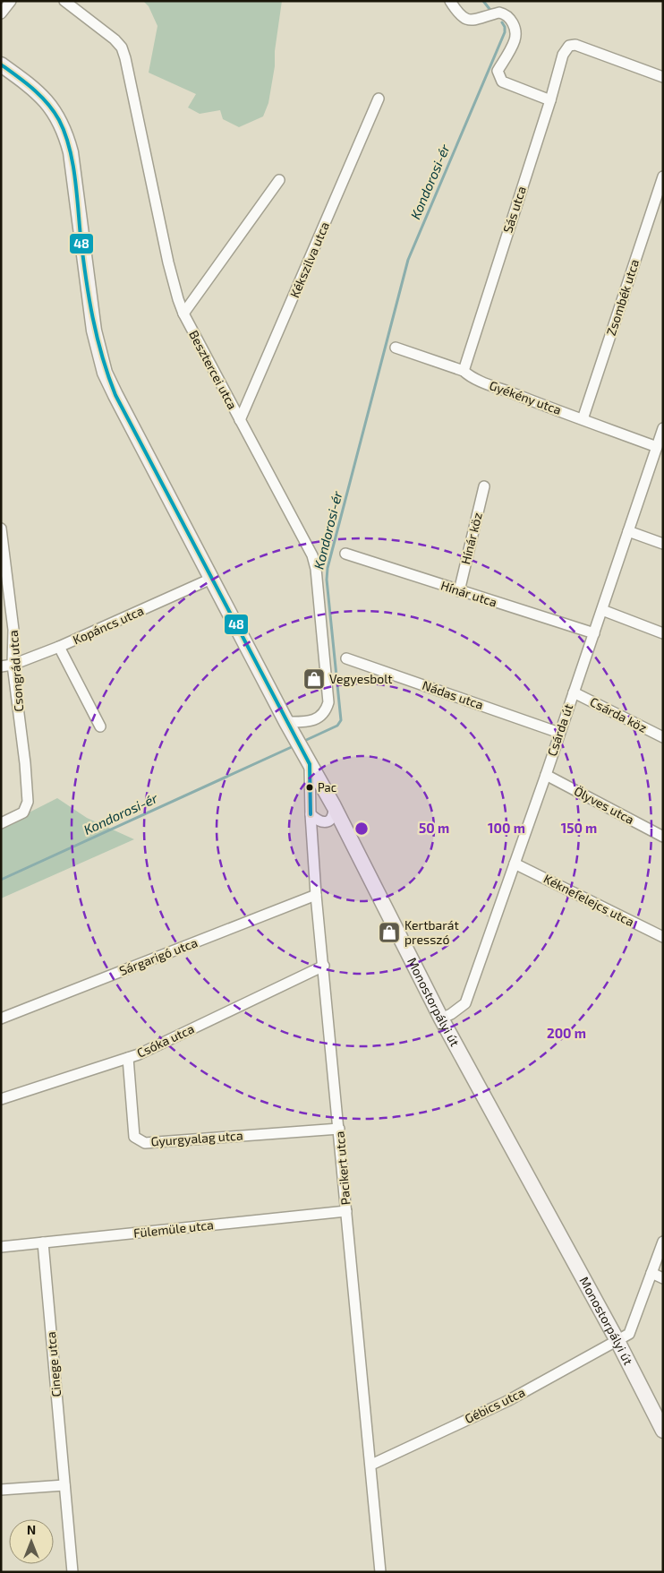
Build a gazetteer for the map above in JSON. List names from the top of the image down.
{
  "streets": {
    "street": [
      "Sás utca",
      "Kékszilva utca",
      "Zsombék utca",
      "Besztercei utca",
      "Gyékény utca",
      "Hínár köz",
      "Hínár utca",
      "Kopáncs utca",
      "Csongrád utca",
      "Nádas utca",
      "Csárda köz",
      "Csárda út",
      "Ölyves utca",
      "Kéknefelejcs utca",
      "Sárgarigó utca",
      "Monostorpályi út",
      "Csóka utca",
      "Gyurgyalag utca",
      "Pacikert utca",
      "Fülemüle utca",
      "Cinege utca",
      "Gébics utca"
    ]
  },
  "crossings": [
    ["Sás utca", "Gyékény utca"],
    ["Kékszilva utca", "Besztercei utca"],
    ["Zsombék utca", "Gyékény utca"],
    ["Besztercei utca", "Monostorpályi út"],
    ["Gyékény utca", "Csárda út"],
    ["Hínár köz", "Hínár utca"],
    ["Hínár utca", "Csárda út"],
    ["Kopáncs utca", "Csongrád utca"],
    ["Kopáncs utca", "Monostorpályi út"],
    ["Nádas utca", "Csárda út"],
    ["Csárda köz", "Csárda út"],
    ["Csárda út", "Ölyves utca"],
    ["Csárda út", "Kéknefelejcs utca"],
    ["Csárda út", "Monostorpályi út"],
    ["Sárgarigó utca", "Pacikert utca"],
    ["Monostorpályi út", "Pacikert utca"],
    ["Monostorpályi út", "Gébics utca"],
    ["Csóka utca", "Gyurgyalag utca"],
    ["Csóka utca", "Pacikert utca"],
    ["Gyurgyalag utca", "Pacikert utca"],
    ["Pacikert utca", "Fülemüle utca"],
    ["Pacikert utca", "Gébics utca"],
    ["Fülemüle utca", "Cinege utca"]
  ],
  "water": ["Kondorosi-ér"],
  "places": {
    "shop": ["Vegyesbolt", "Kertbarát presszó"],
    "other": ["Pac"]
  },
  "lines": ["transit line 48"],
  "north": "top",
  "rings": [
    "50 m",
    "100 m",
    "150 m",
    "200 m"
  ]
}
